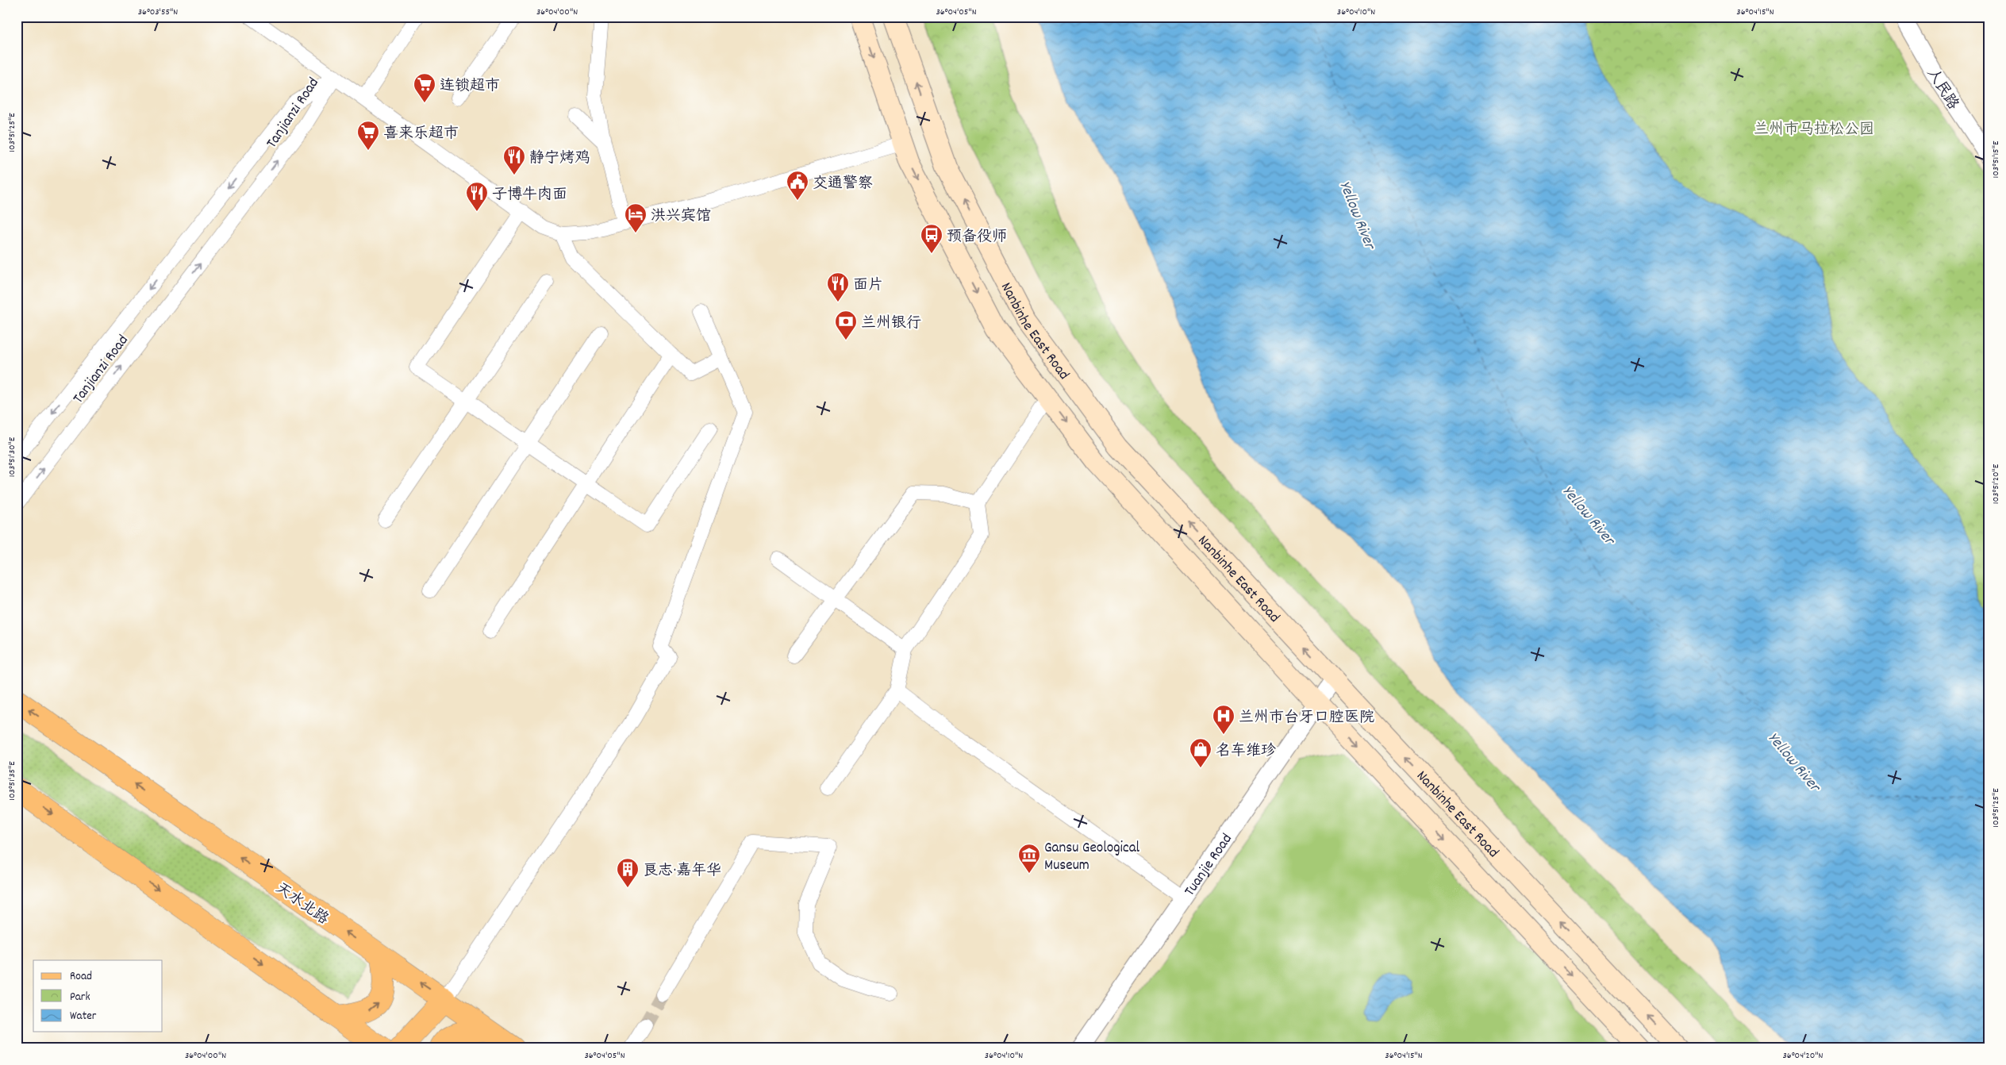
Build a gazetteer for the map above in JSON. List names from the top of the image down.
{
  "streets": {
    "main road": ["Nanbinhe East Road", "天水北路"],
    "street": ["人民路", "Tanjianzi Road", "Tuanjie Road"]
  },
  "crossings": [
    ["Nanbinhe East Road", "Tuanjie Road"]
  ],
  "water": ["Yellow River"],
  "parks": ["兰州市马拉松公园"],
  "places": {
    "supermarket": ["连锁超市", "喜来乐超市"],
    "restaurant": ["静宁烤鸡", "子博牛肉面", "面片"],
    "public building": ["交通警察"],
    "hotel": ["洪兴宾馆"],
    "bus stop": ["预备役师"],
    "bank": ["兰州银行"],
    "hospital": ["兰州市台牙口腔医院"],
    "shop": ["名车维珍"],
    "museum": ["Gansu Geological Museum"],
    "building": ["良志·嘉年华"]
  },
  "legend": ["Road", "Park", "Water"],
  "coordinates": [
    "36°03'55\"N",
    "36°04'00\"N",
    "36°04'05\"N",
    "36°04'10\"N",
    "36°04'15\"N",
    "103°51'25\"E",
    "103°51'15\"E",
    "103°51'30\"E",
    "103°51'20\"E",
    "103°51'35\"E",
    "36°04'20\"N"
  ]
}
